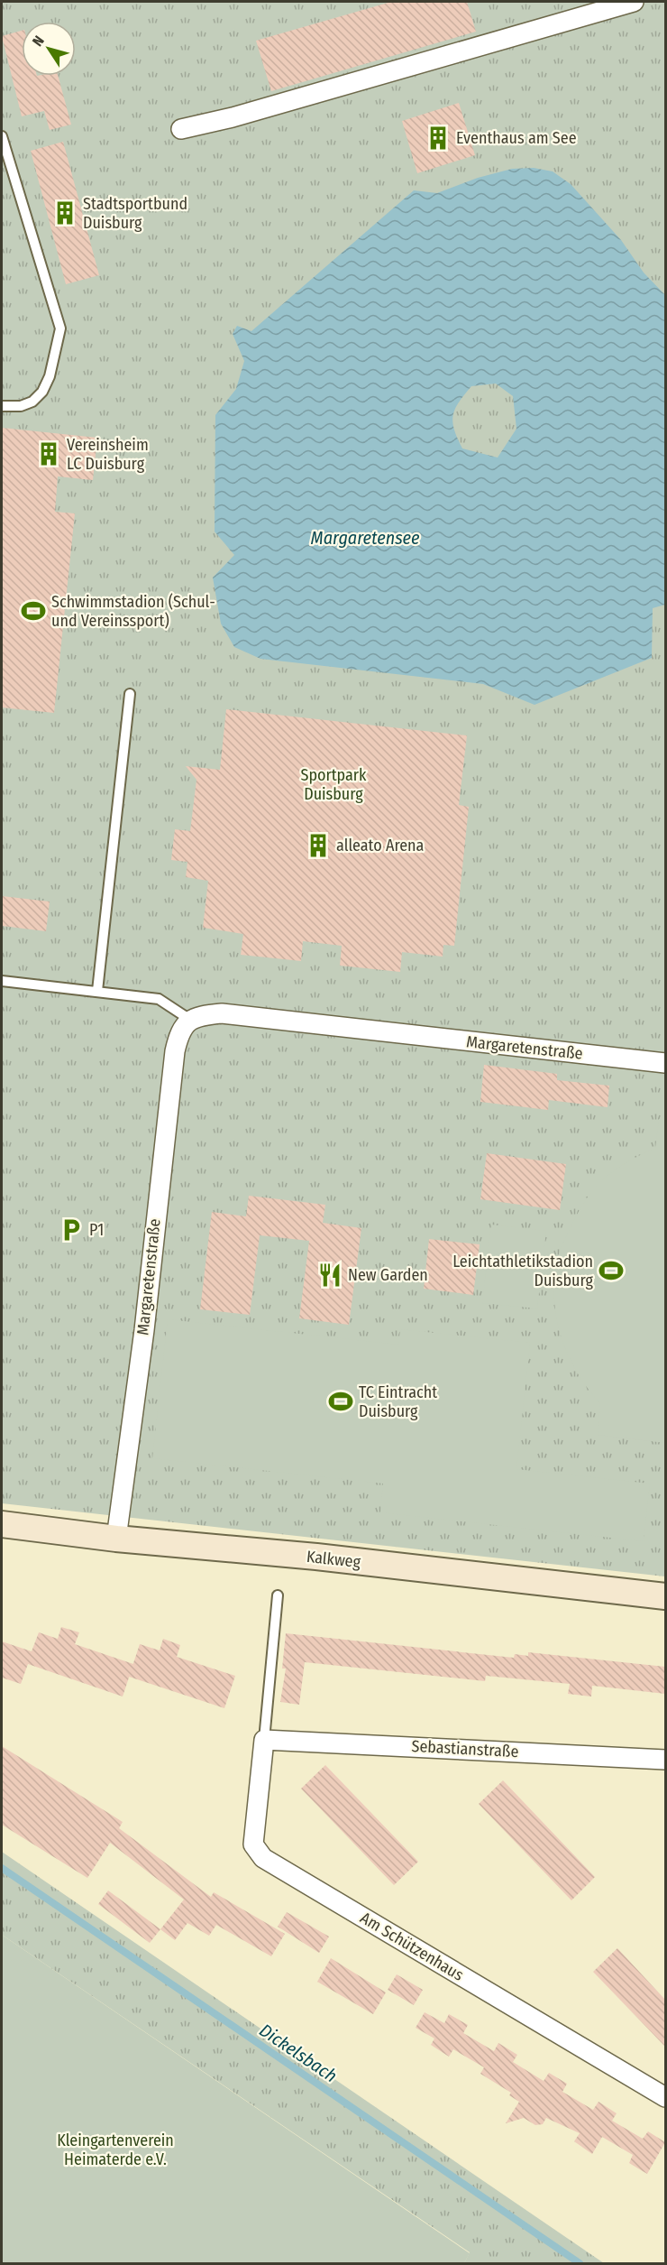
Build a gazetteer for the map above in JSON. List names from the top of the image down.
{
  "streets": {
    "street": [
      "Margaretenstraße",
      "Kalkweg",
      "Sebastianstraße",
      "Am Schützenhaus"
    ]
  },
  "crossings": [
    ["Margaretenstraße", "Kalkweg"],
    ["Sebastianstraße", "Am Schützenhaus"]
  ],
  "water": ["Margaretensee", "Dickelsbach"],
  "parks": ["Sportpark Duisburg", "Kleingartenverein Heimaterde e.V."],
  "places": {
    "building": [
      "Eventhaus am See",
      "Stadtsportbund Duisburg",
      "Vereinsheim LC Duisburg",
      "alleato Arena"
    ],
    "sports": ["Schwimmstadion (Schul- und Vereinssport)", "Leichtathletikstadion Duisburg", "TC Eintracht Duisburg"],
    "parking": ["P1"],
    "restaurant": ["New Garden"]
  },
  "north": "top left"
}
